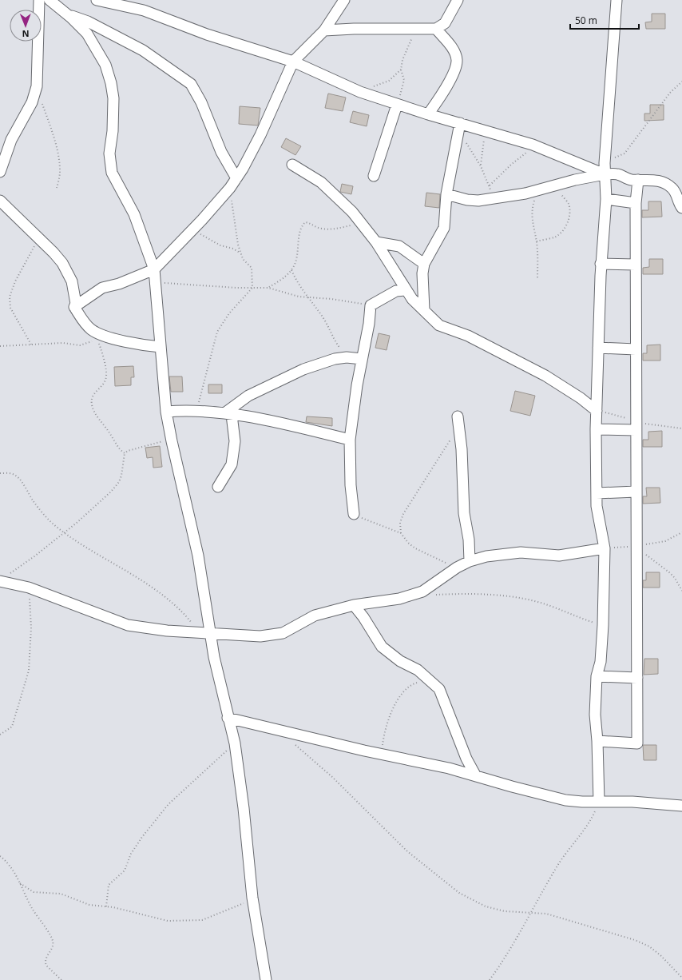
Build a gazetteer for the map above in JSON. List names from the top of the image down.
{
  "scale_bar": "50 m",
  "north": "bottom"
}
